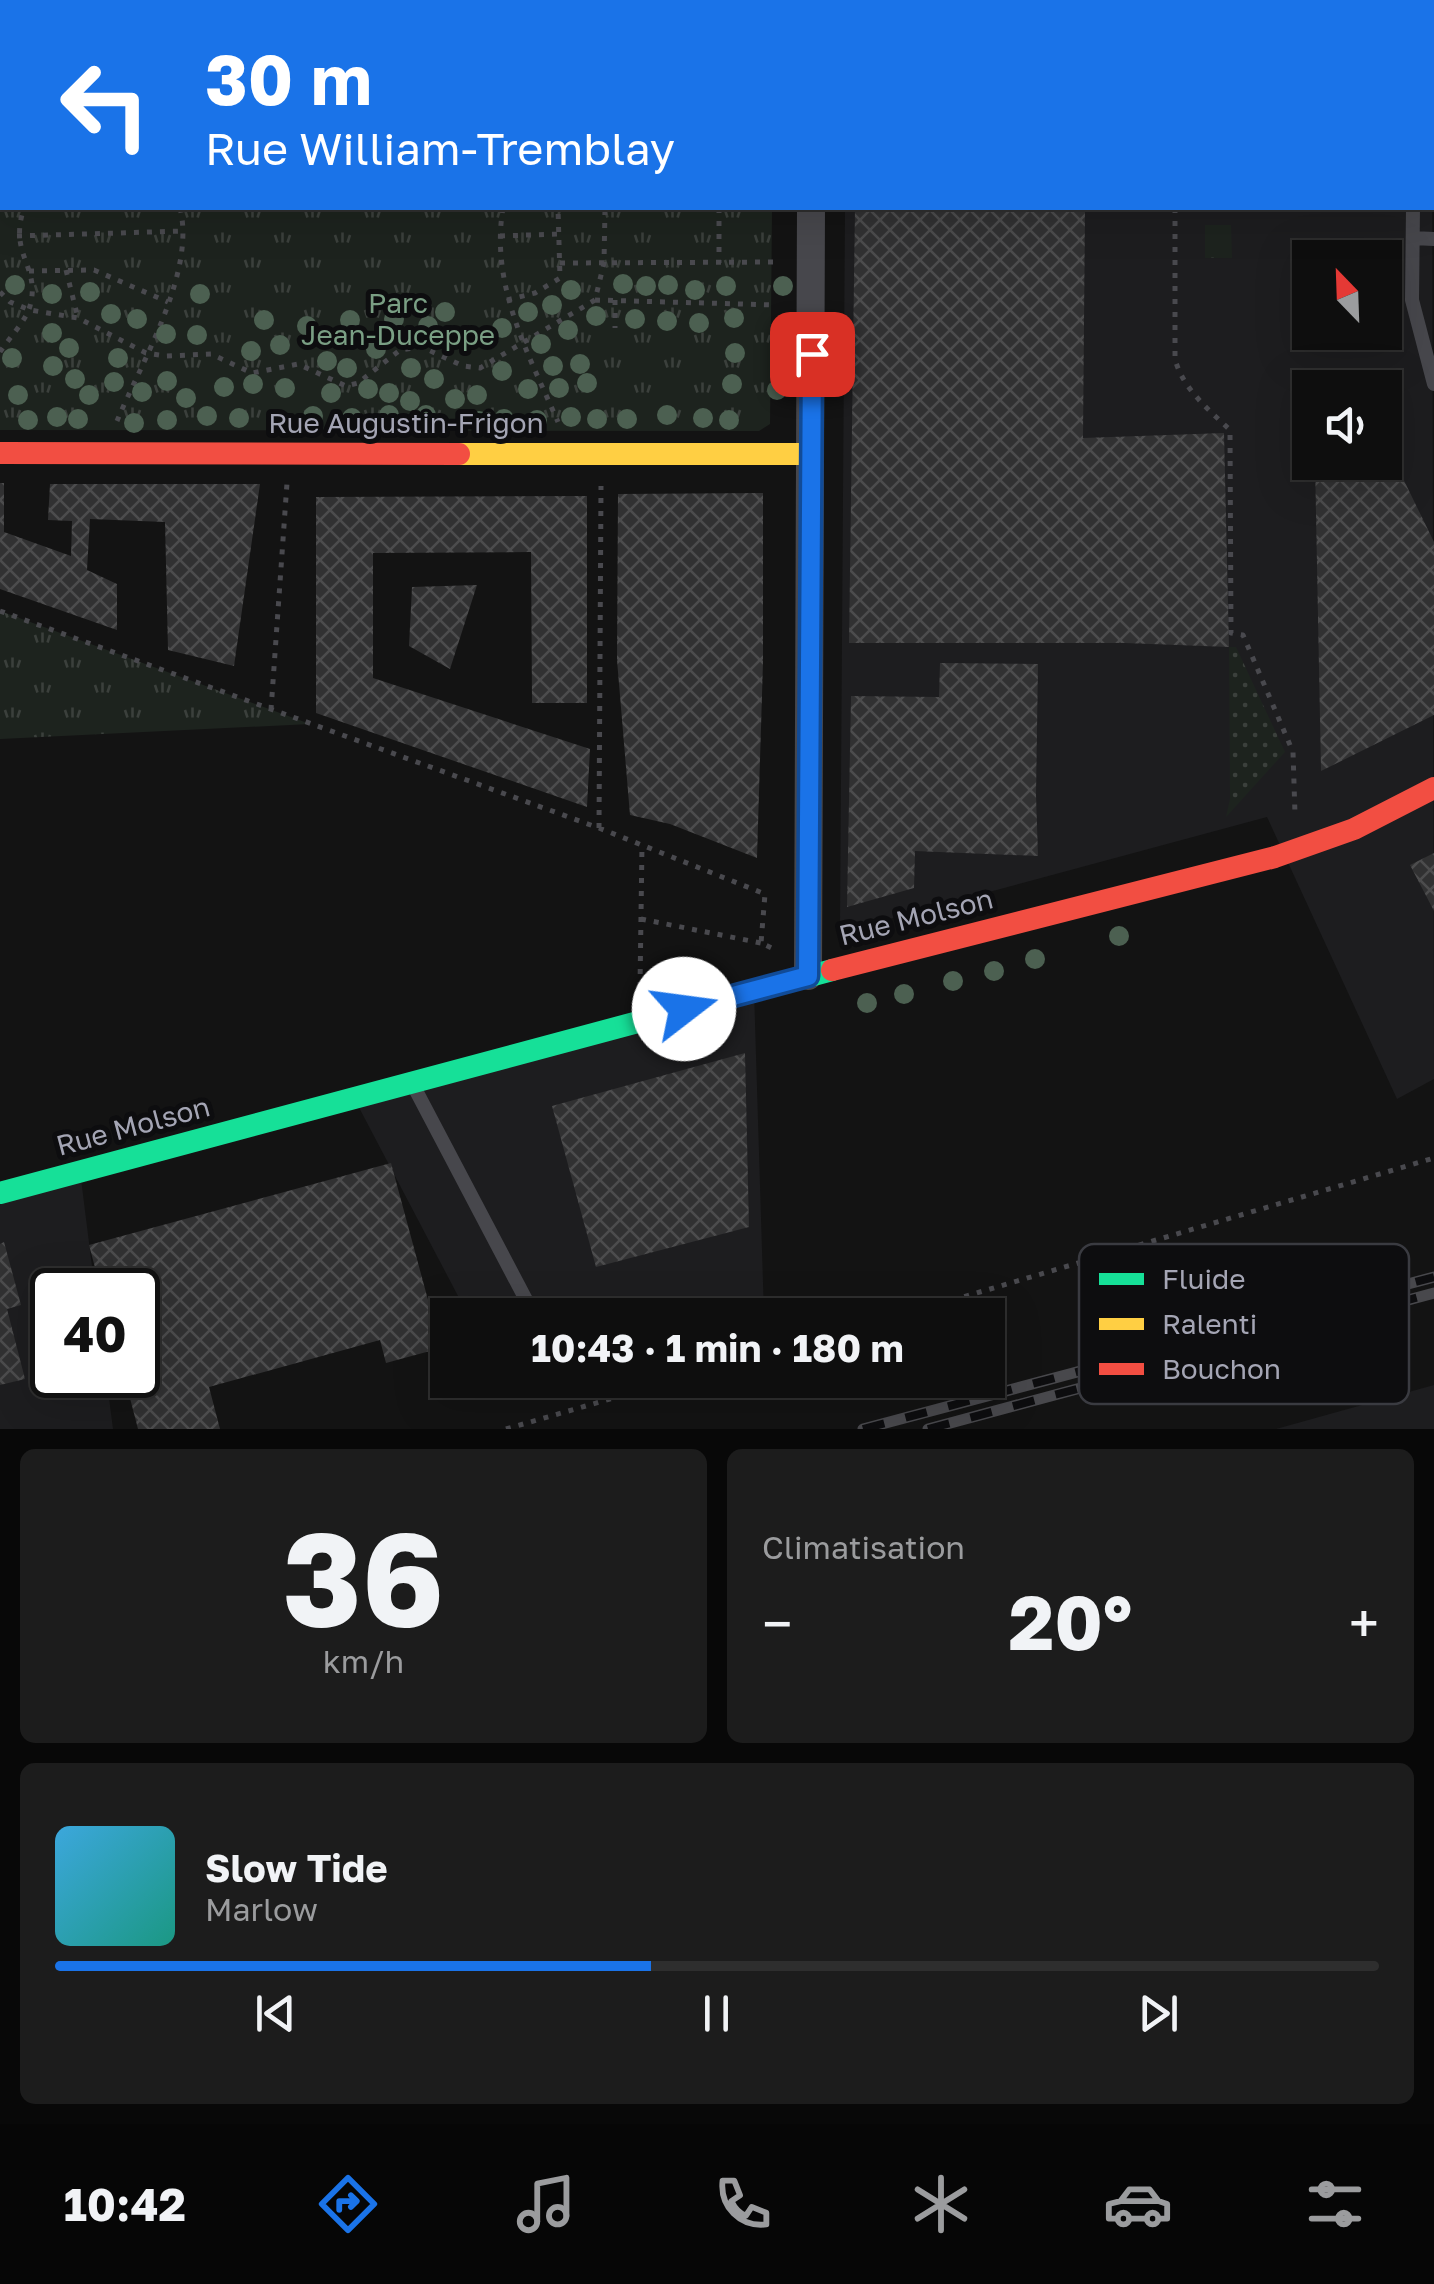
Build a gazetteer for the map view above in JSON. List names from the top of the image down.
{
  "streets": {
    "street": ["Rue Augustin-Frigon", "Rue Molson"]
  },
  "parks": ["Parc Jean-Duceppe"],
  "legend": ["Fluide", "Ralenti", "Bouchon"],
  "north": "top left",
  "page": {
    "turn": ["30 m", "Rue William-Tremblay"],
    "limit": "40",
    "trip": "10:43 · 1 min · 180 m",
    "tile": [
      ["36", "km/h"],
      "Climatisation"
    ],
    "heat": ["−", "20°", "+"],
    "song": ["Slow Tide", "Marlow"],
    "tabs": "10:42"
  }
}
